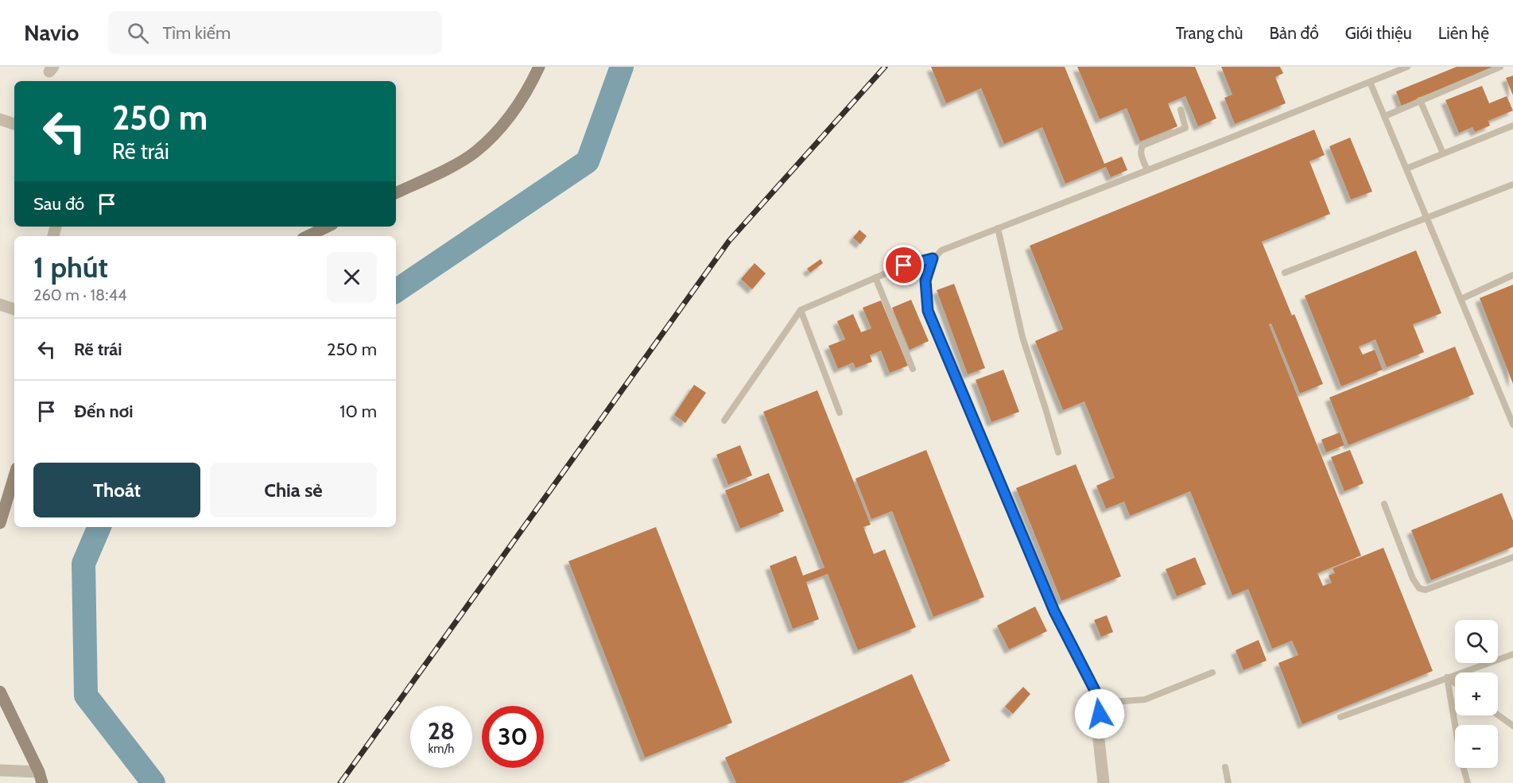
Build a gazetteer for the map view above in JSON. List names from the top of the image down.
{
  "page": {
    "header": "Navio",
    "search": "Tìm kiếm",
    "nav": [
      "Trang chủ",
      "Bản đồ",
      "Giới thiệu",
      "Liên hệ"
    ],
    "turn": ["250 m", "Rẽ trái"],
    "then": "Sau đó",
    "heading": ["1 phút", "260 m · 18:44"],
    "list": [
      {
        "name": "Rẽ trái",
        "value": "250 m"
      },
      {
        "name": "Đến nơi",
        "value": "10 m"
      }
    ],
    "buttons": ["Thoát", "Chia sẻ"],
    "map_buttons": ["+", "−"],
    "speed": "28 km/h",
    "limit": "30"
  }
}
